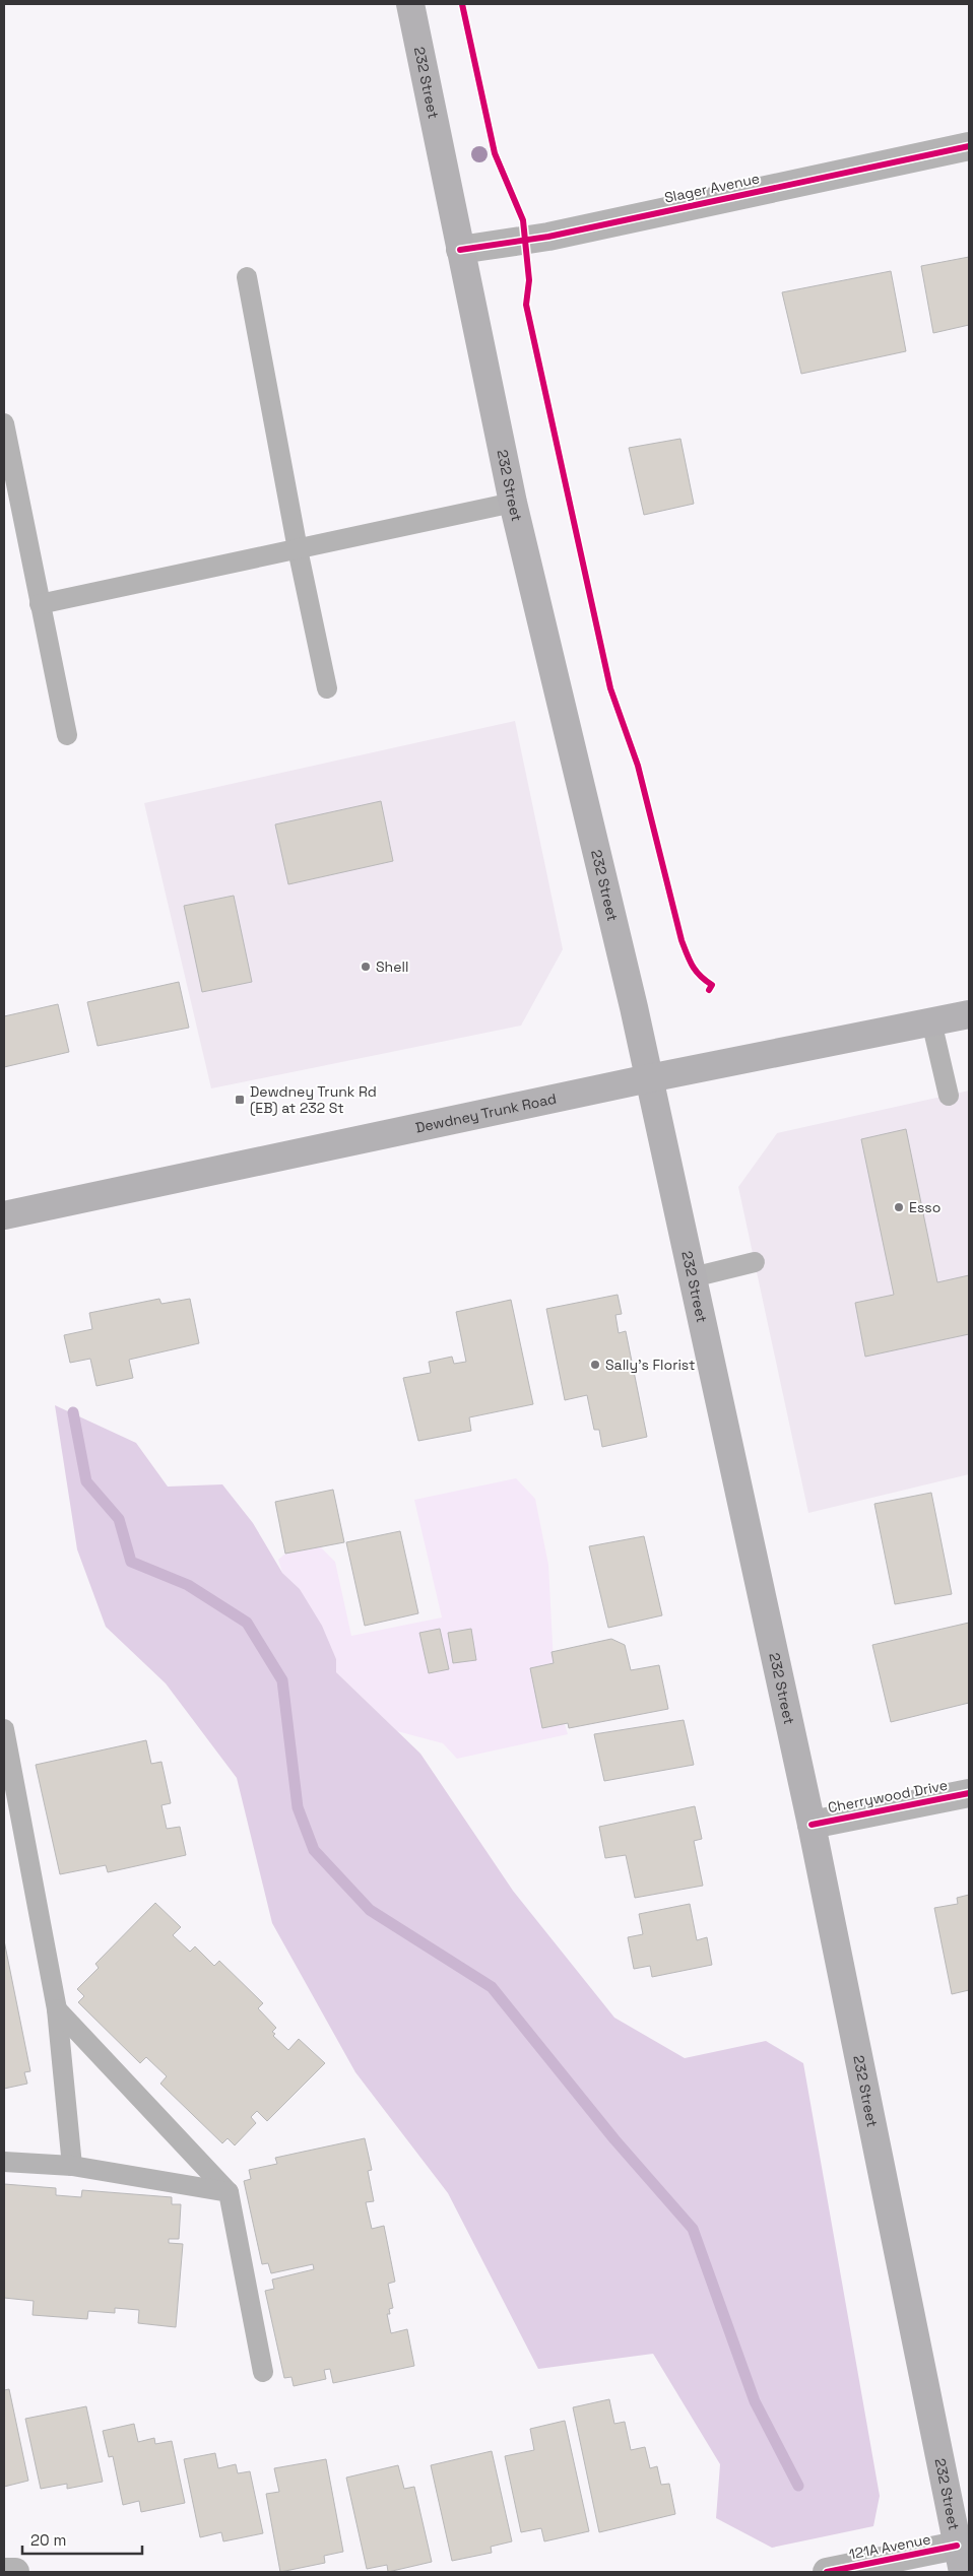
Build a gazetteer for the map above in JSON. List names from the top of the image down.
{
  "streets": {
    "main road": ["232 Street", "Dewdney Trunk Road"],
    "street": ["Slager Avenue", "Cherrywood Drive", "121A Avenue"]
  },
  "crossings": [
    ["232 Street", "Slager Avenue"],
    ["232 Street", "Dewdney Trunk Road"],
    ["232 Street", "Cherrywood Drive"],
    ["232 Street", "121A Avenue"]
  ],
  "places": {
    "other": ["Shell", "Esso", "Sally's Florist"],
    "transit": ["Dewdney Trunk Rd (EB) at 232 St"]
  },
  "scale_bar": "20 m"
}
